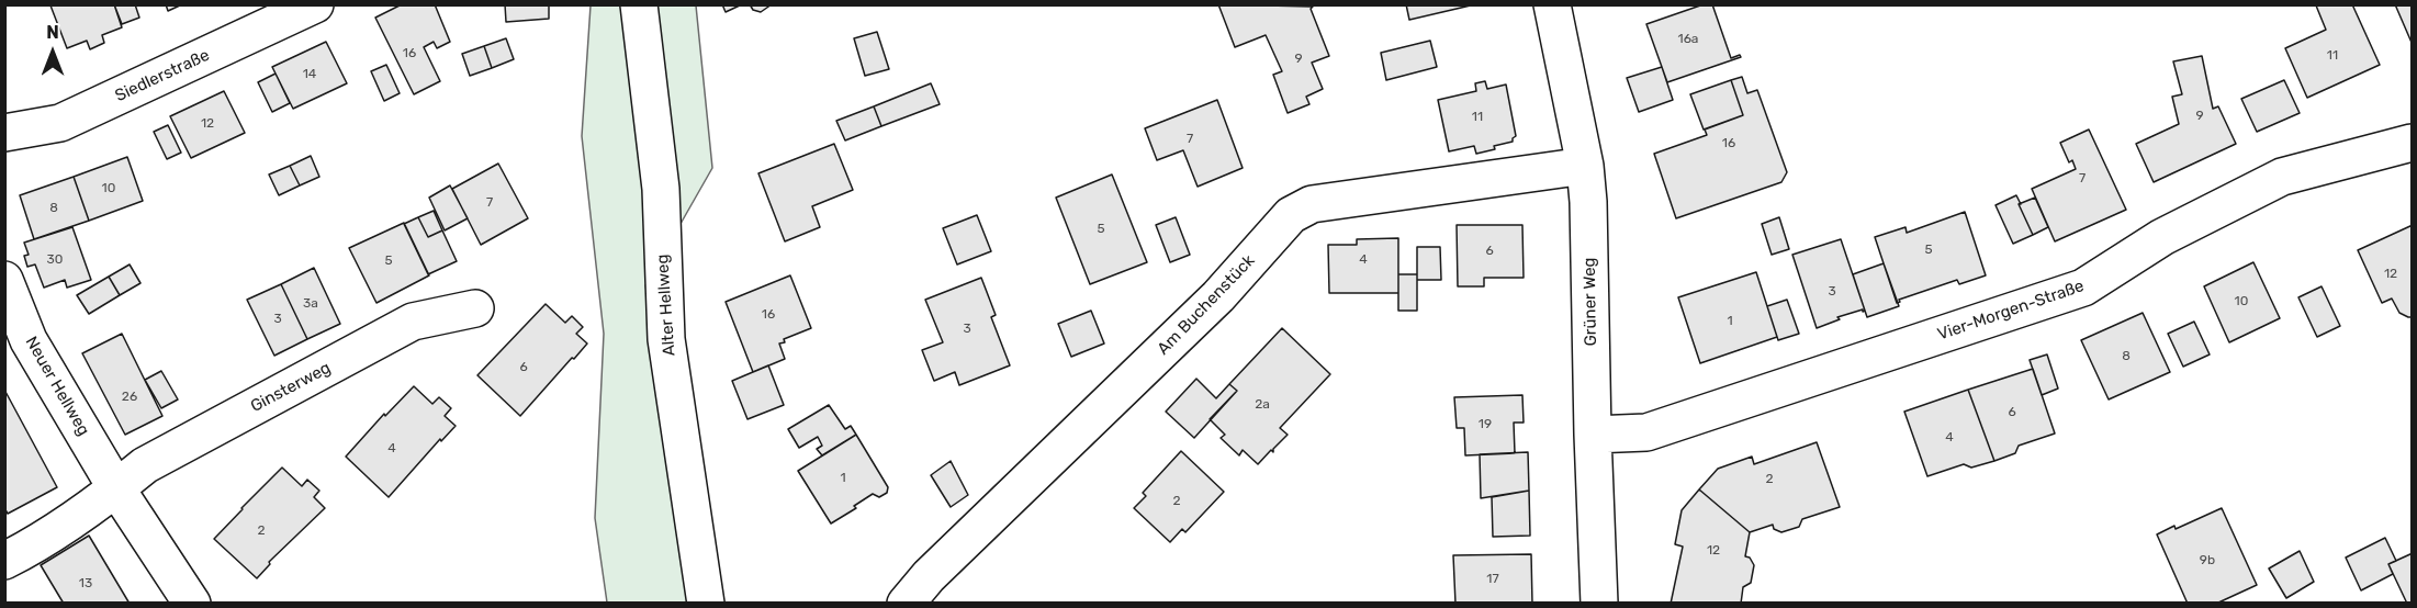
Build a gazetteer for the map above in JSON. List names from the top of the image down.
{
  "streets": {
    "street": [
      "Siedlerstraße",
      "Grüner Weg",
      "Alter Hellweg",
      "Am Buchenstück",
      "Vier-Morgen-Straße",
      "Neuer Hellweg",
      "Ginsterweg"
    ]
  },
  "crossings": [
    ["Grüner Weg", "Am Buchenstück"],
    ["Grüner Weg", "Vier-Morgen-Straße"],
    ["Neuer Hellweg", "Ginsterweg"]
  ],
  "house_numbers": [
    "16a",
    "16",
    "11",
    "9",
    "14",
    "9",
    "11",
    "12",
    "7",
    "16",
    "7",
    "10",
    "7",
    "8",
    "5",
    "5",
    "6",
    "30",
    "4",
    "5",
    "12",
    "3",
    "10",
    "3a",
    "16",
    "3",
    "1",
    "3",
    "8",
    "6",
    "26",
    "2a",
    "6",
    "19",
    "4",
    "4",
    "1",
    "2",
    "2",
    "2",
    "12",
    "9b",
    "17",
    "13"
  ],
  "north": "top"
}
